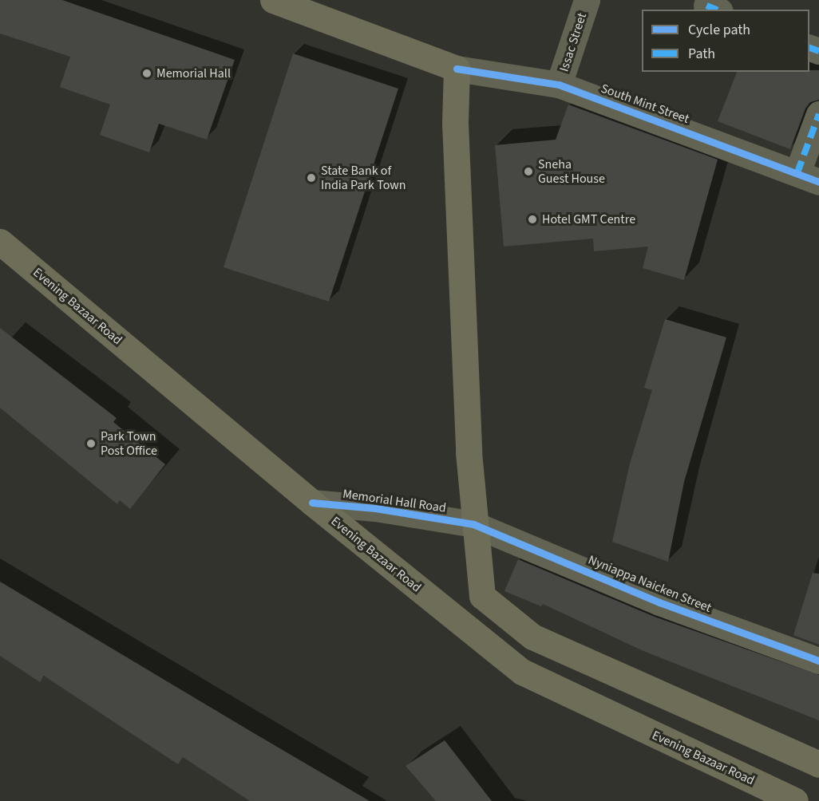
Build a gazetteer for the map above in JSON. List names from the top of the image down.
{
  "streets": {
    "main road": ["South Mint Street", "Evening Bazaar Road"],
    "street": ["Issac Street", "Memorial Hall Road", "Nyniappa Naicken Street"]
  },
  "crossings": [
    ["Issac Street", "South Mint Street"],
    ["Evening Bazaar Road", "Memorial Hall Road"],
    ["Memorial Hall Road", "Nyniappa Naicken Street"]
  ],
  "places": [
    "Memorial Hall",
    "Sneha Guest House",
    "State Bank of India Park Town",
    "Hotel GMT Centre",
    "Park Town Post Office"
  ],
  "legend": ["Cycle path", "Path"]
}
